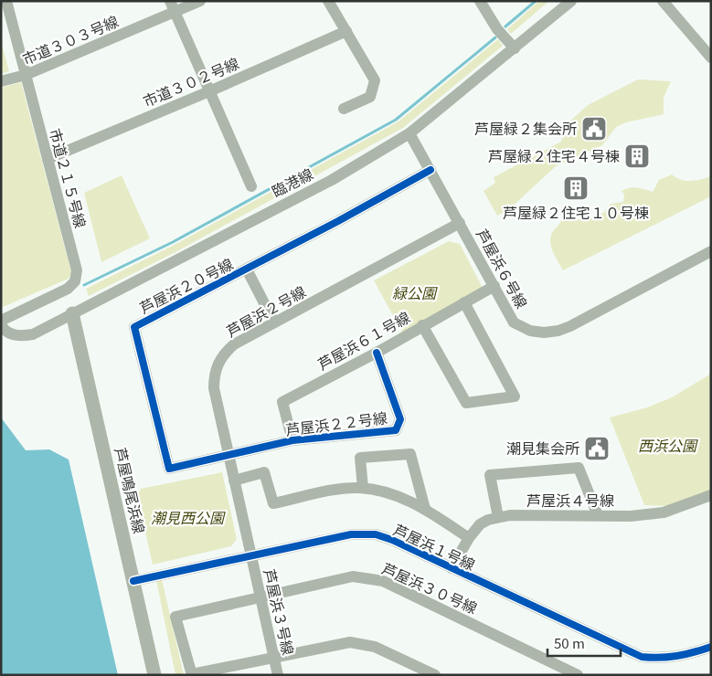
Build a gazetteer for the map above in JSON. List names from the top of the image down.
{
  "streets": {
    "main road": ["芦屋鳴尾浜線"],
    "street": [
      "市道３０３号線",
      "市道３０２号線",
      "市道２１５号線",
      "臨港線",
      "芦屋浜６号線",
      "芦屋浜２０号線",
      "芦屋浜２号線",
      "芦屋浜６１号線",
      "芦屋浜２２号線",
      "芦屋浜４号線",
      "芦屋浜１号線",
      "芦屋浜３０号線",
      "芦屋浜３号線"
    ]
  },
  "crossings": [
    ["市道３０３号線", "市道２１５号線"],
    ["市道３０２号線", "市道２１５号線"],
    ["臨港線", "芦屋浜６号線"],
    ["臨港線", "芦屋鳴尾浜線"],
    ["芦屋浜６号線", "芦屋浜２０号線"],
    ["芦屋浜６号線", "芦屋浜２号線"],
    ["芦屋浜６号線", "芦屋浜６１号線"],
    ["芦屋浜２０号線", "芦屋浜２号線"],
    ["芦屋浜２０号線", "芦屋浜２２号線"],
    ["芦屋浜２号線", "芦屋浜２２号線"],
    ["芦屋浜２号線", "芦屋浜１号線"],
    ["芦屋浜２号線", "芦屋浜３号線"],
    ["芦屋浜６１号線", "芦屋浜２２号線"],
    ["芦屋鳴尾浜線", "芦屋浜１号線"],
    ["芦屋浜４号線", "芦屋浜１号線"],
    ["芦屋浜１号線", "芦屋浜３号線"],
    ["芦屋浜３０号線", "芦屋浜３号線"]
  ],
  "parks": ["緑公園", "西浜公園", "潮見西公園"],
  "places": {
    "public building": ["芦屋緑２集会所", "潮見集会所"],
    "building": ["芦屋緑２住宅４号棟", "芦屋緑２住宅１０号棟"]
  },
  "scale_bar": "50 m"
}
